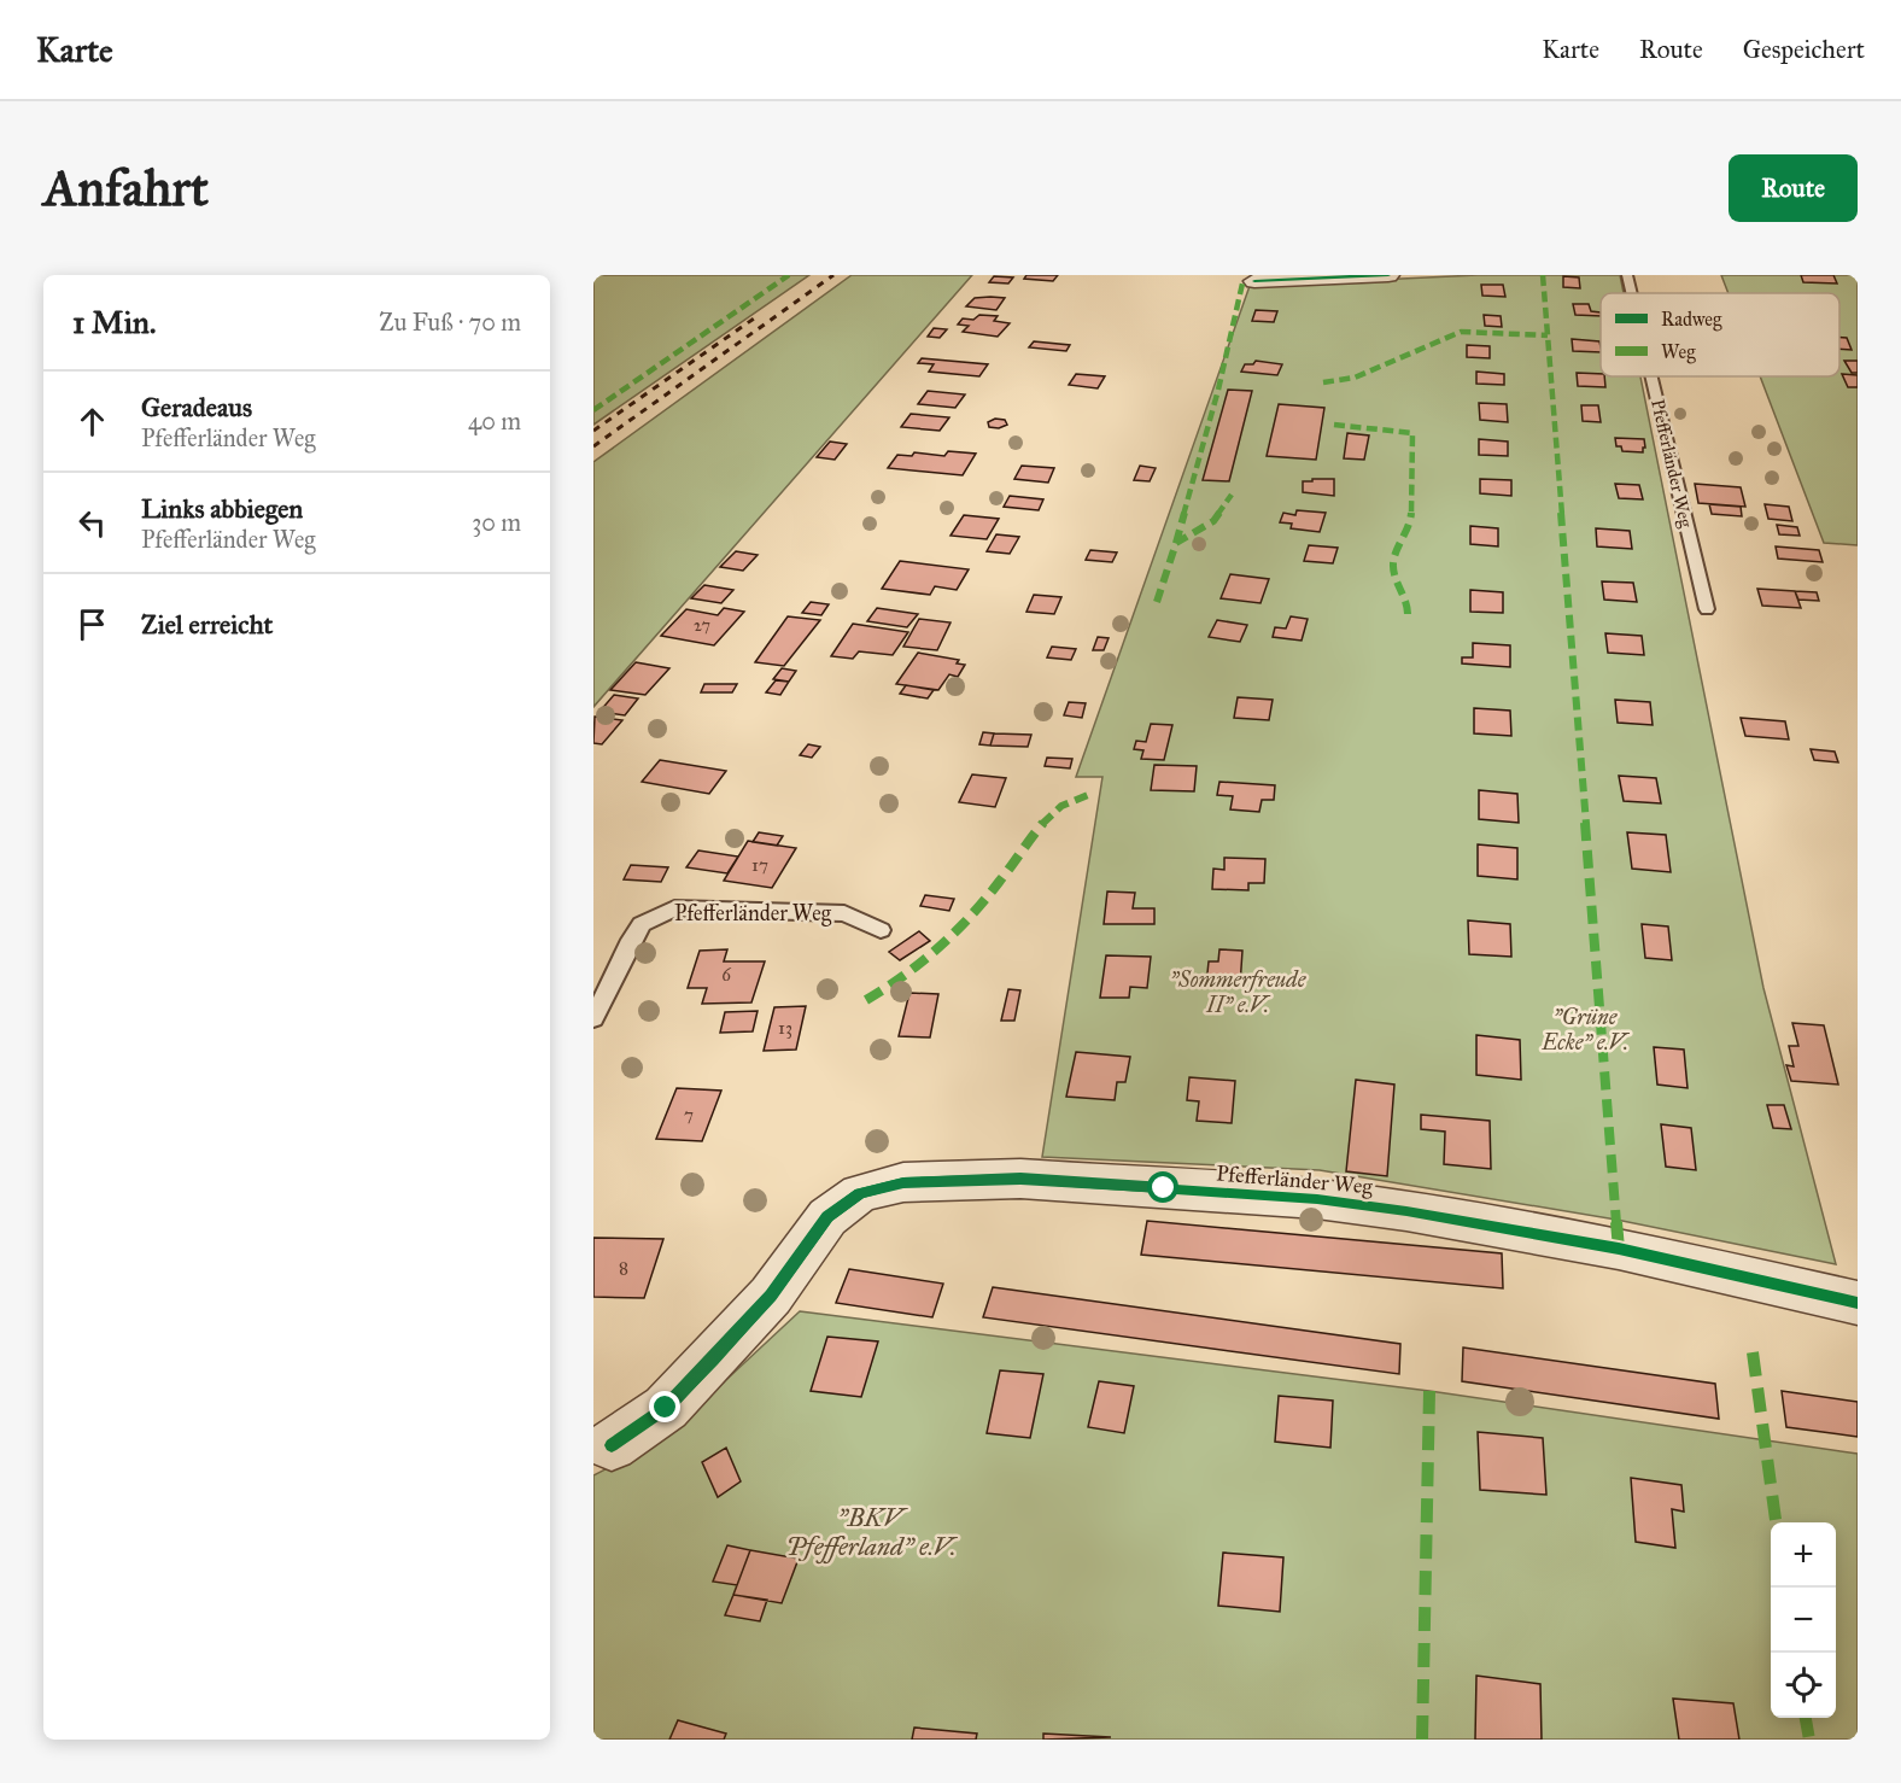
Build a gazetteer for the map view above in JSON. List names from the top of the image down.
{
  "streets": {
    "street": ["Pfefferländer Weg"]
  },
  "parks": ["\"Sommerfreude II\" e.V.", "\"Grüne Ecke\" e.V.", "\"BKV Pfefferland\" e.V."],
  "house_numbers": [
    "27",
    "17",
    "6",
    "13",
    "7",
    "8"
  ],
  "legend": ["Radweg", "Weg"],
  "page": {
    "header": "Karte",
    "nav": ["Karte", "Route", "Gespeichert"],
    "buttons": "Route",
    "title": "Anfahrt",
    "heading": ["1 Min.", "Zu Fuß · 70 m"],
    "list": [
      ["Geradeaus", "Pfefferländer Weg", "40 m"],
      ["Links abbiegen", "Pfefferländer Weg", "30 m"],
      "Ziel erreicht"
    ],
    "map_buttons": ["+", "−"]
  }
}
